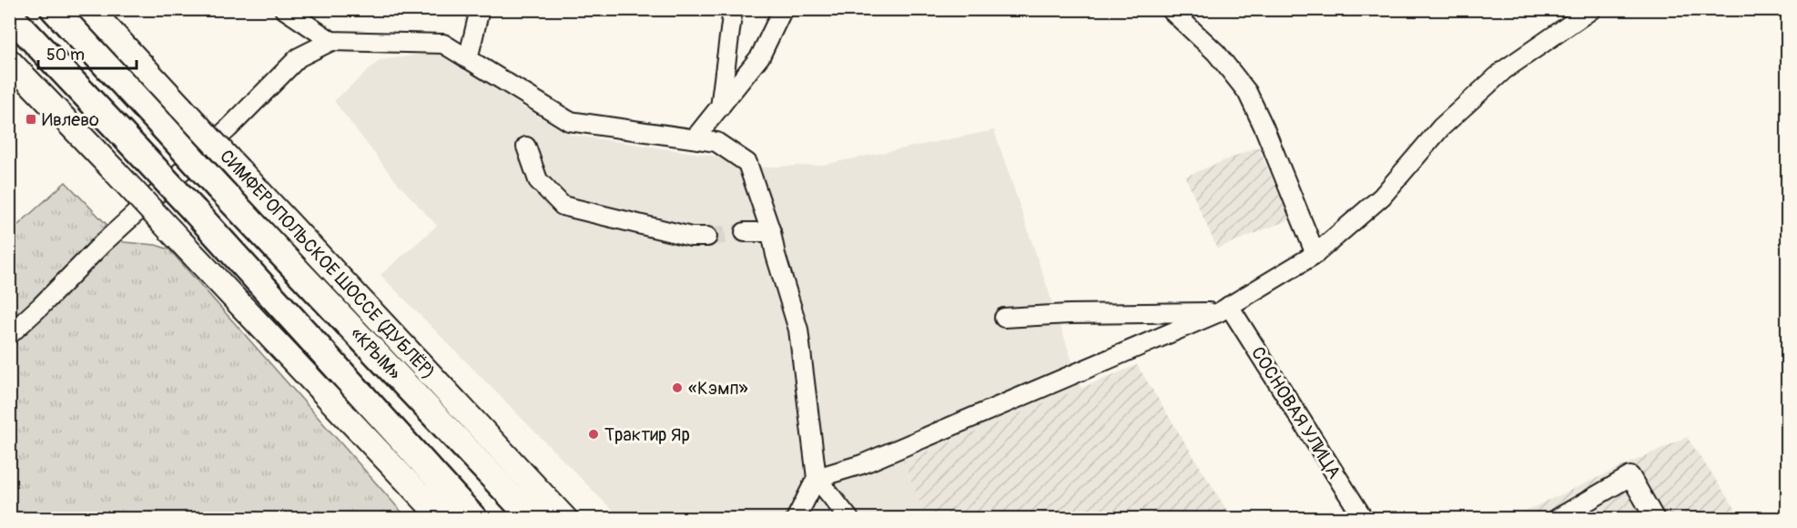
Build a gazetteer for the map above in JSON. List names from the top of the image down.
{
  "streets": {
    "highway": ["«КРЫМ»"],
    "main road": ["СИМФЕРОПОЛЬСКОЕ ШОССЕ (ДУБЛЁР)"],
    "street": ["СОСНОВАЯ УЛИЦА"]
  },
  "places": {
    "transit": ["Ивлево"],
    "other": ["«Кэмп»", "Трактир Яр"]
  },
  "scale_bar": "50 m"
}
